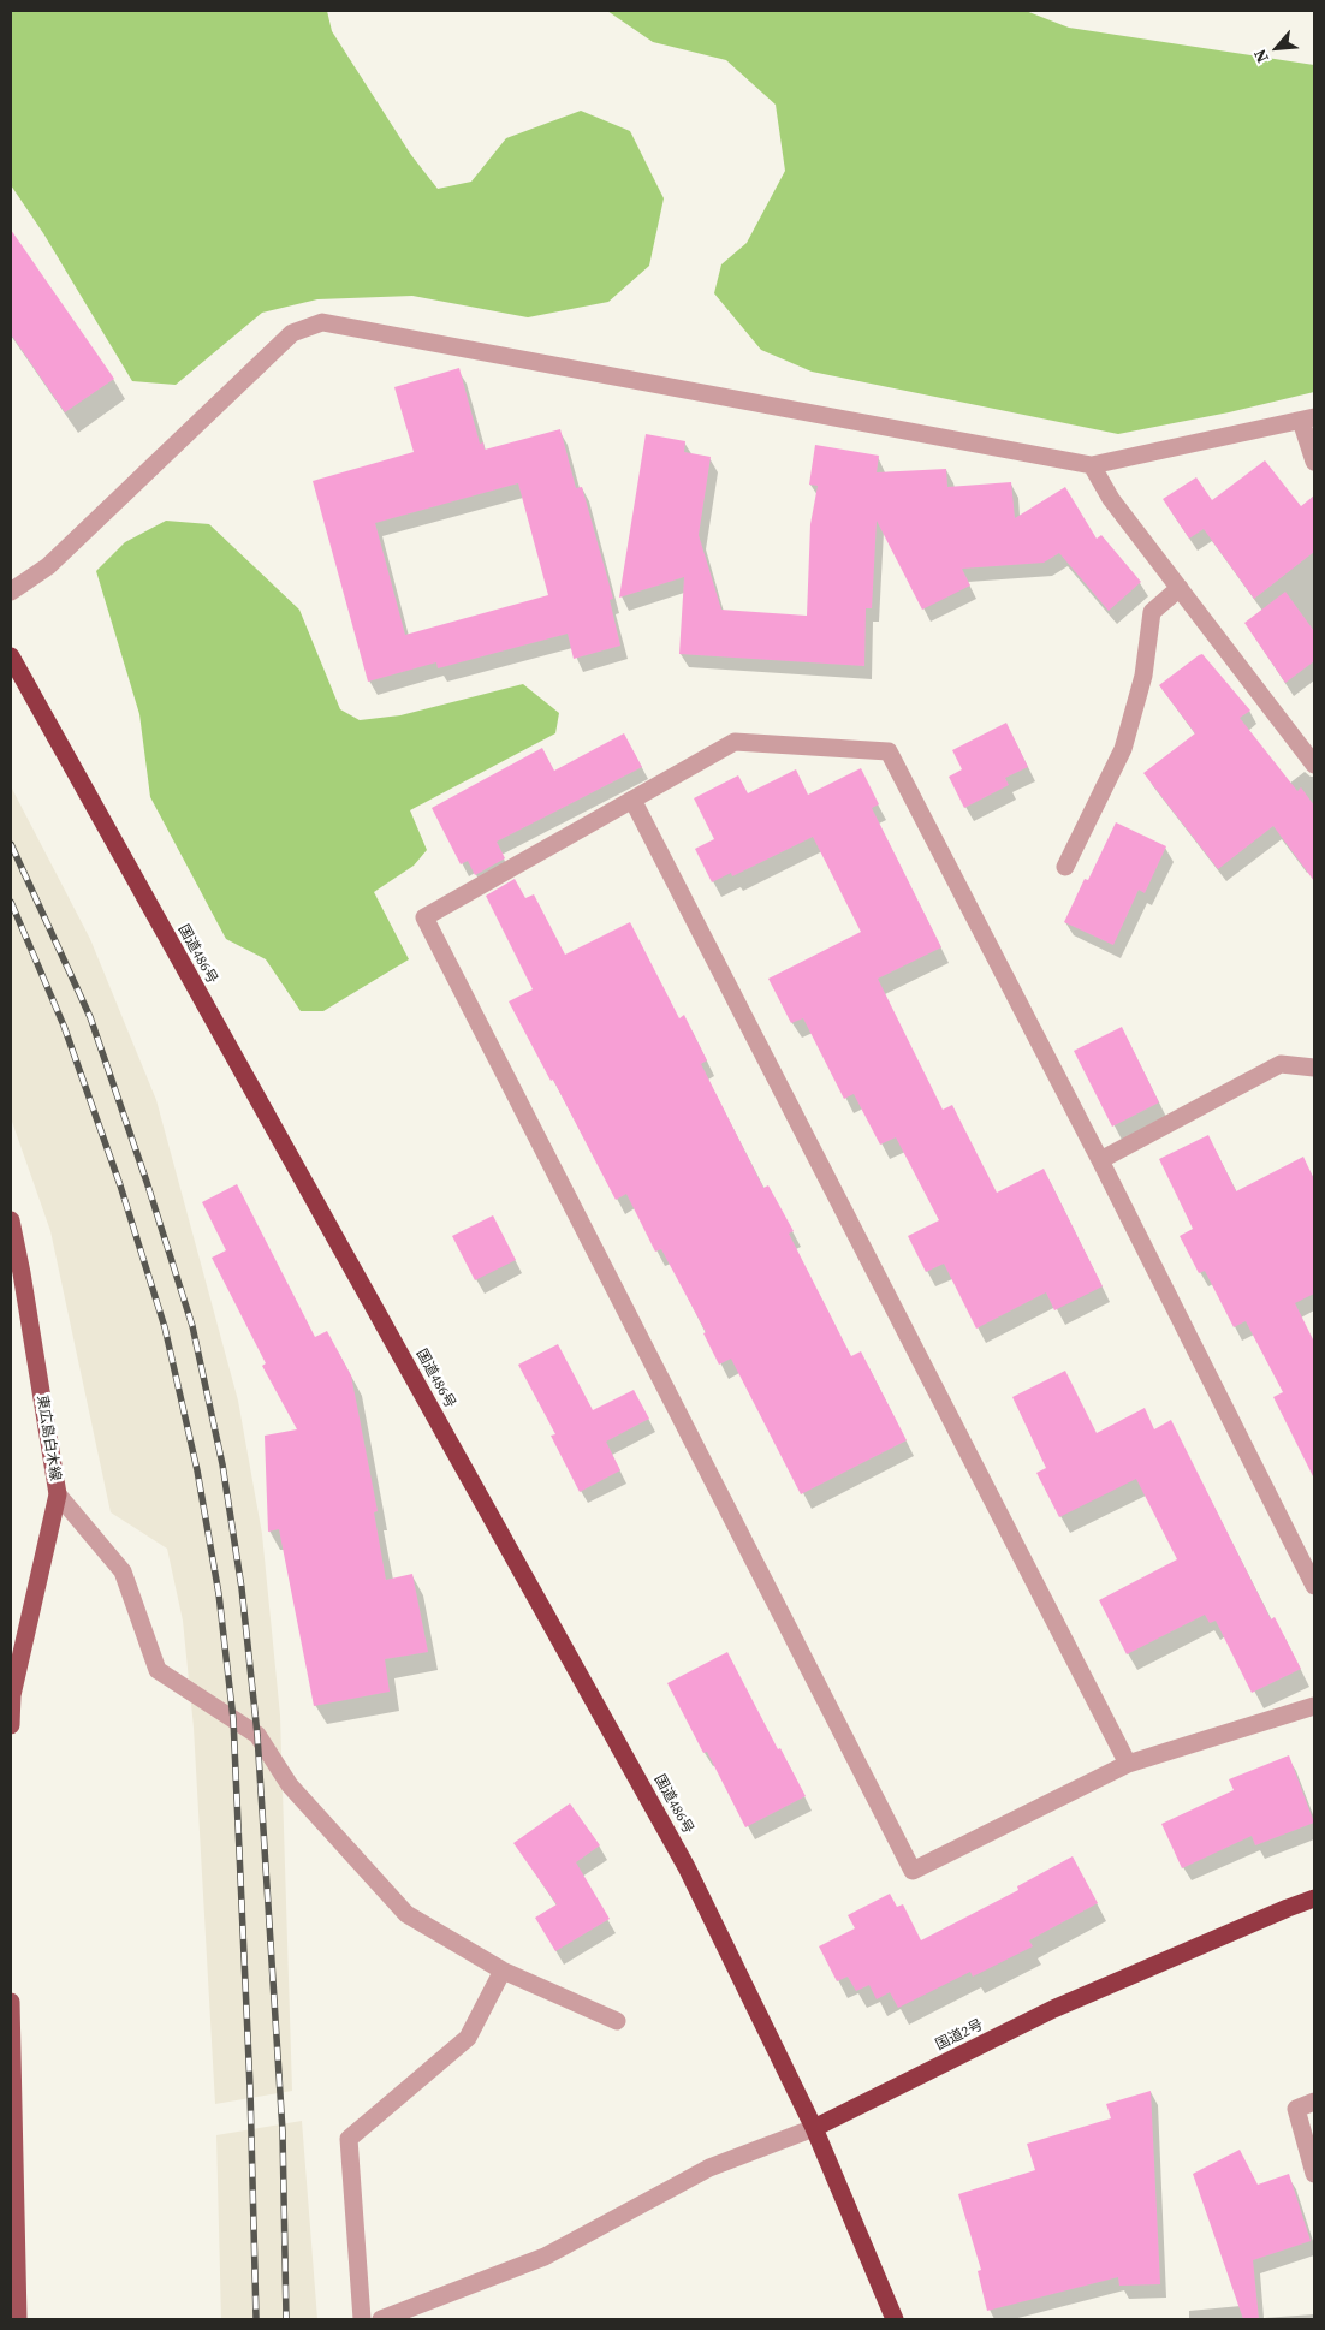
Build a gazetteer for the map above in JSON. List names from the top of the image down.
{
  "streets": {
    "highway": ["国道486号", "国道2号"],
    "main road": ["東広島白木線"]
  },
  "crossings": [
    ["国道486号", "国道2号"]
  ],
  "north": "bottom left"
}
